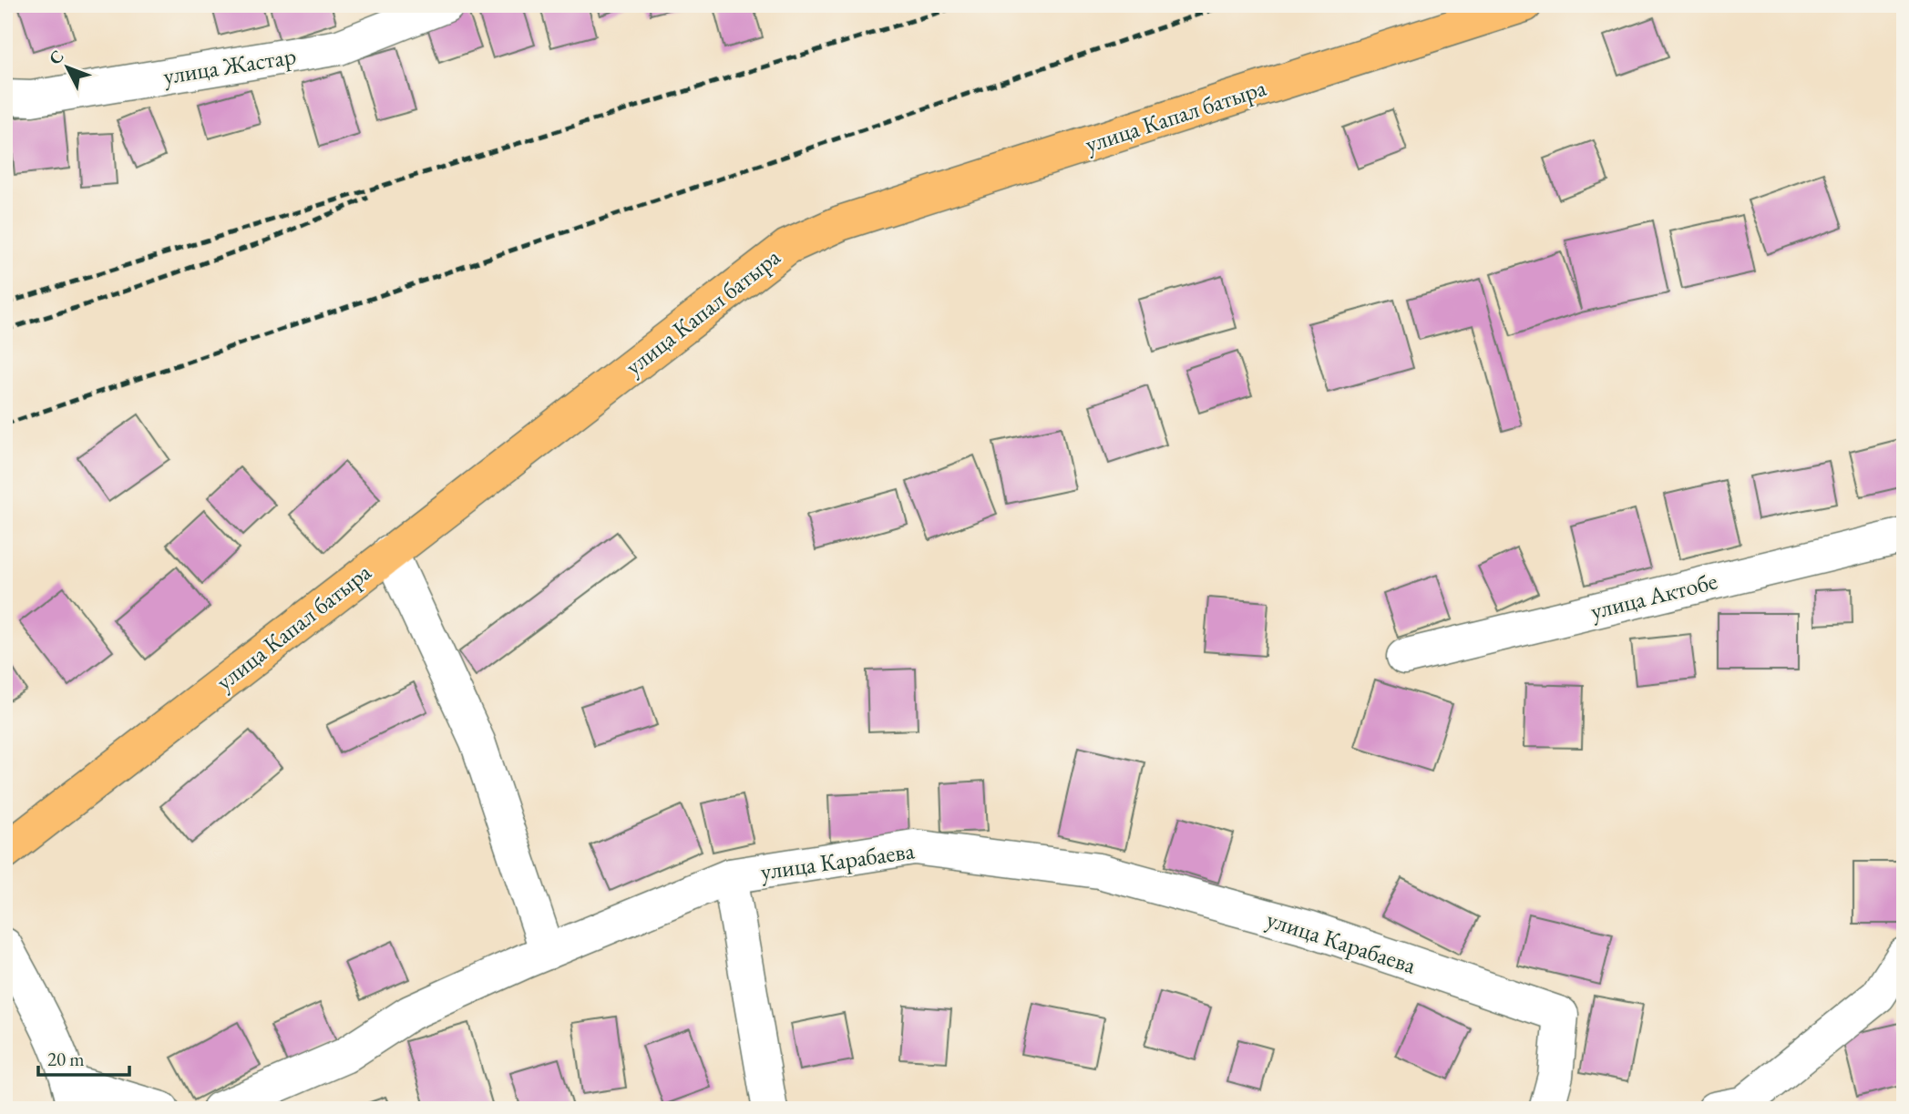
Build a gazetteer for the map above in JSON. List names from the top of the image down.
{
  "streets": {
    "main road": ["улица Капал батыра"],
    "street": ["улица Жастар", "улица Актобе", "улица Карабаева"]
  },
  "scale_bar": "20 m",
  "north": "top left"
}
